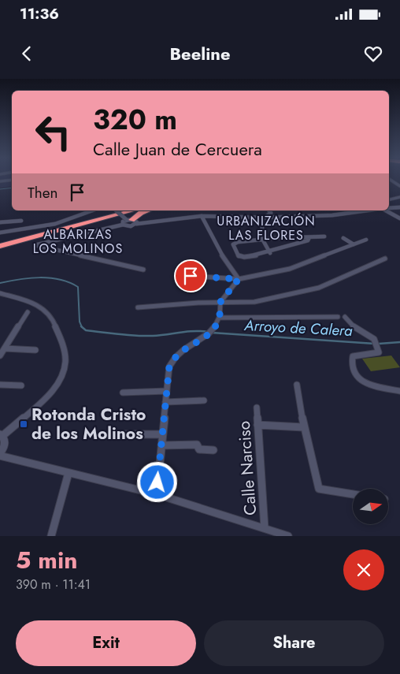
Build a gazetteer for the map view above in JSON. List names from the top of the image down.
{
  "streets": {
    "street": ["Calle Narciso"]
  },
  "districts": ["URBANIZACIÓN LAS FLORES", "ALBARIZAS LOS MOLINOS"],
  "water": ["Arroyo de Calera"],
  "places": {
    "transit": ["Rotonda Cristo de los Molinos"]
  },
  "north": "right",
  "page": {
    "status": "11:36",
    "header": "Beeline",
    "turn": ["320 m", "Calle Juan de Cercuera"],
    "then": "Then",
    "heading": ["5 min", "390 m · 11:41"],
    "buttons": ["Exit", "Share"]
  }
}
